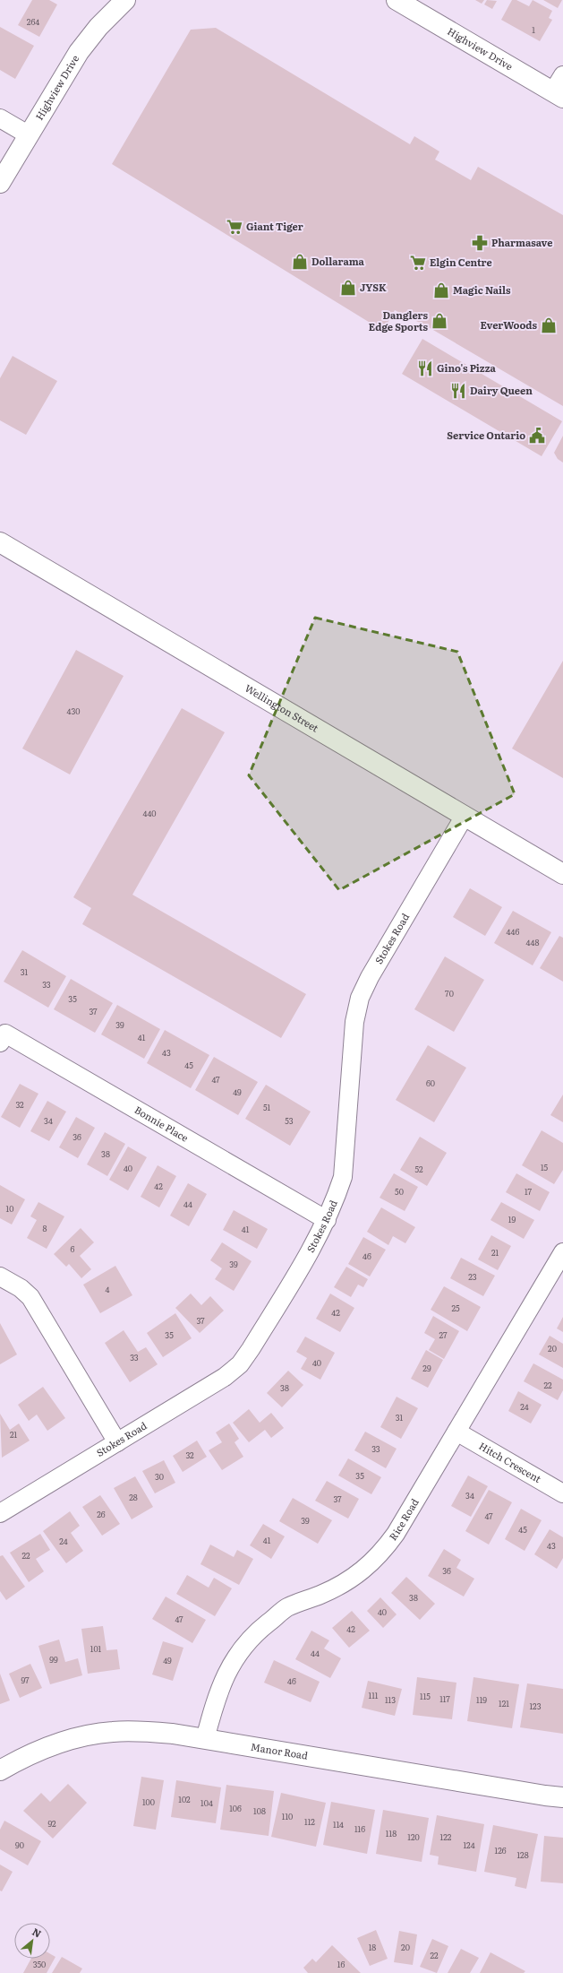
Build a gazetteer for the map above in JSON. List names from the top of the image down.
{
  "streets": {
    "street": [
      "Highview Drive",
      "Wellington Street",
      "Stokes Road",
      "Bonnie Place",
      "Hitch Crescent",
      "Rice Road",
      "Manor Road"
    ]
  },
  "crossings": [
    ["Wellington Street", "Stokes Road"],
    ["Stokes Road", "Bonnie Place"],
    ["Hitch Crescent", "Rice Road"],
    ["Rice Road", "Manor Road"]
  ],
  "places": {
    "supermarket": ["Giant Tiger", "Elgin Centre"],
    "pharmacy": ["Pharmasave"],
    "shop": [
      "Dollarama",
      "JYSK",
      "Magic Nails",
      "Danglers Edge Sports",
      "EverWoods"
    ],
    "restaurant": ["Gino's Pizza", "Dairy Queen"],
    "public building": ["Service Ontario"]
  },
  "house_numbers": [
    "264",
    "1",
    "430",
    "440",
    "446",
    "448",
    "31",
    "33",
    "70",
    "35",
    "37",
    "39",
    "41",
    "43",
    "45",
    "47",
    "60",
    "49",
    "32",
    "51",
    "34",
    "53",
    "36",
    "38",
    "15",
    "40",
    "52",
    "42",
    "50",
    "17",
    "44",
    "10",
    "19",
    "8",
    "41",
    "6",
    "21",
    "46",
    "39",
    "23",
    "4",
    "25",
    "42",
    "37",
    "35",
    "27",
    "20",
    "33",
    "40",
    "29",
    "22",
    "38",
    "24",
    "31",
    "21",
    "33",
    "32",
    "35",
    "30",
    "34",
    "28",
    "37",
    "26",
    "47",
    "39",
    "45",
    "41",
    "24",
    "43",
    "22",
    "36",
    "38",
    "40",
    "47",
    "42",
    "101",
    "44",
    "99",
    "49",
    "97",
    "46",
    "111",
    "115",
    "117",
    "113",
    "119",
    "121",
    "123",
    "102",
    "100",
    "104",
    "106",
    "108",
    "110",
    "112",
    "92",
    "114",
    "116",
    "118",
    "120",
    "122",
    "90",
    "124",
    "126",
    "128",
    "18",
    "20",
    "22",
    "350",
    "16"
  ],
  "north": "top right"
}
